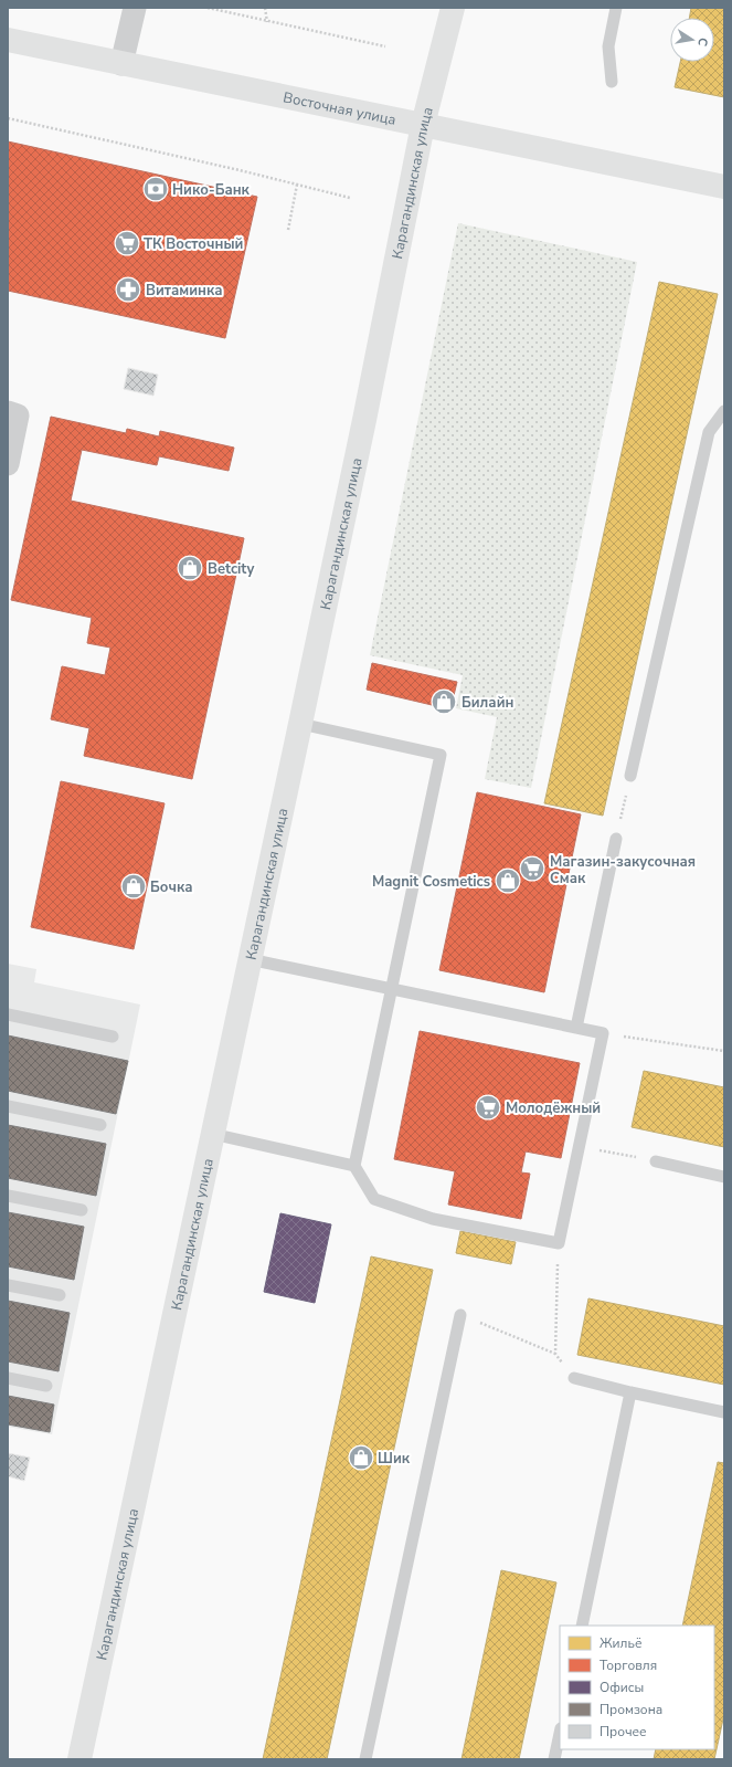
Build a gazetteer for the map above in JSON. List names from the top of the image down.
{
  "streets": {
    "main road": ["Восточная улица", "Карагандинская улица"]
  },
  "crossings": [
    ["Восточная улица", "Карагандинская улица"]
  ],
  "places": {
    "bank": ["Нико-Банк"],
    "supermarket": ["ТК Восточный", "Магазин-закусочная Смак", "Молодёжный"],
    "pharmacy": ["Витаминка"],
    "shop": [
      "Betcity",
      "Билайн",
      "Magnit Cosmetics",
      "Бочка",
      "Шик"
    ]
  },
  "legend": [
    "Жильё",
    "Торговля",
    "Офисы",
    "Промзона",
    "Прочее"
  ],
  "north": "right"
}
